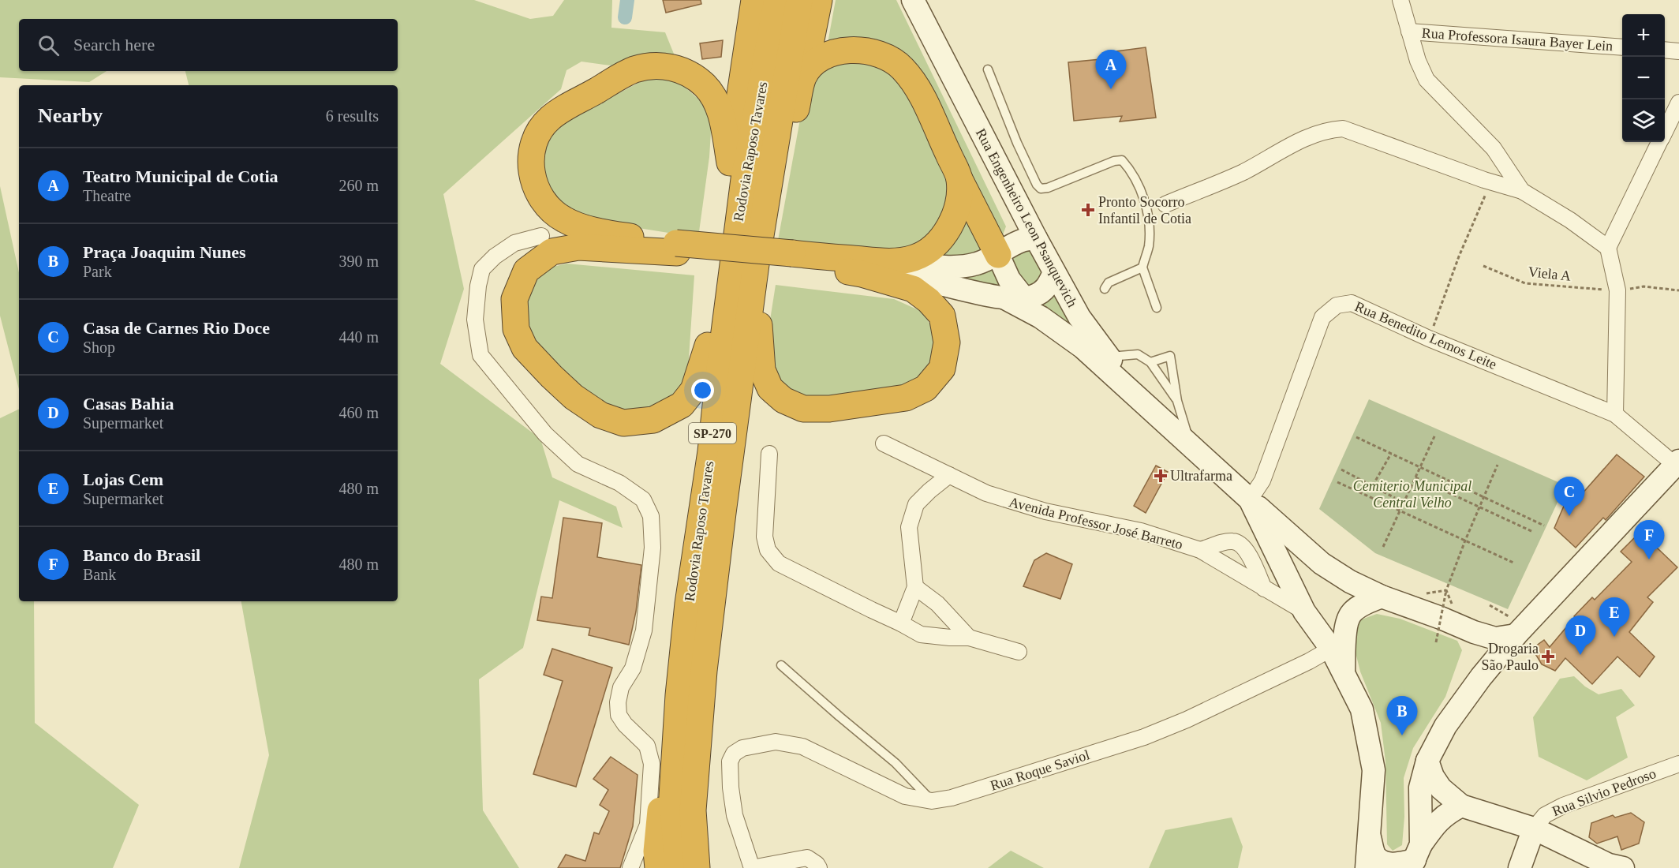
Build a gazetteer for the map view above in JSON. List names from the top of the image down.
{
  "streets": {
    "highway": ["Rodovia Raposo Tavares", "SP-270"],
    "main road": ["Rua Engenheiro Leon Psanquevich"],
    "street": [
      "Rua Professora Isaura Bayer Lein",
      "Rua Benedito Lemos Leite",
      "Avenida Professor José Barreto",
      "Rua Roque Saviol",
      "Rua Silvio Pedroso"
    ],
    "path": ["Viela A"]
  },
  "crossings": [
    ["Rua Engenheiro Leon Psanquevich", "Rua Benedito Lemos Leite"],
    ["Rua Engenheiro Leon Psanquevich", "Avenida Professor José Barreto"],
    ["Rua Engenheiro Leon Psanquevich", "Rua Roque Saviol"]
  ],
  "parks": ["Cemiterio Municipal Central Velho"],
  "places": {
    "health": ["Pronto Socorro Infantil de Cotia", "Ultrafarma", "Drogaria São Paulo"]
  },
  "page": {
    "map_buttons": ["+", "−"],
    "search": "Search here",
    "pins": [
      "A",
      "C",
      "F",
      "E",
      "D",
      "B"
    ],
    "heading": ["Nearby", "6 results"],
    "list": [
      {
        "mark": "A",
        "name": "Teatro Municipal de Cotia",
        "note": "Theatre",
        "value": "260 m"
      },
      {
        "mark": "B",
        "name": "Praça Joaquim Nunes",
        "note": "Park",
        "value": "390 m"
      },
      {
        "mark": "C",
        "name": "Casa de Carnes Rio Doce",
        "note": "Shop",
        "value": "440 m"
      },
      {
        "mark": "D",
        "name": "Casas Bahia",
        "note": "Supermarket",
        "value": "460 m"
      },
      {
        "mark": "E",
        "name": "Lojas Cem",
        "note": "Supermarket",
        "value": "480 m"
      },
      {
        "mark": "F",
        "name": "Banco do Brasil",
        "note": "Bank",
        "value": "480 m"
      }
    ]
  }
}
